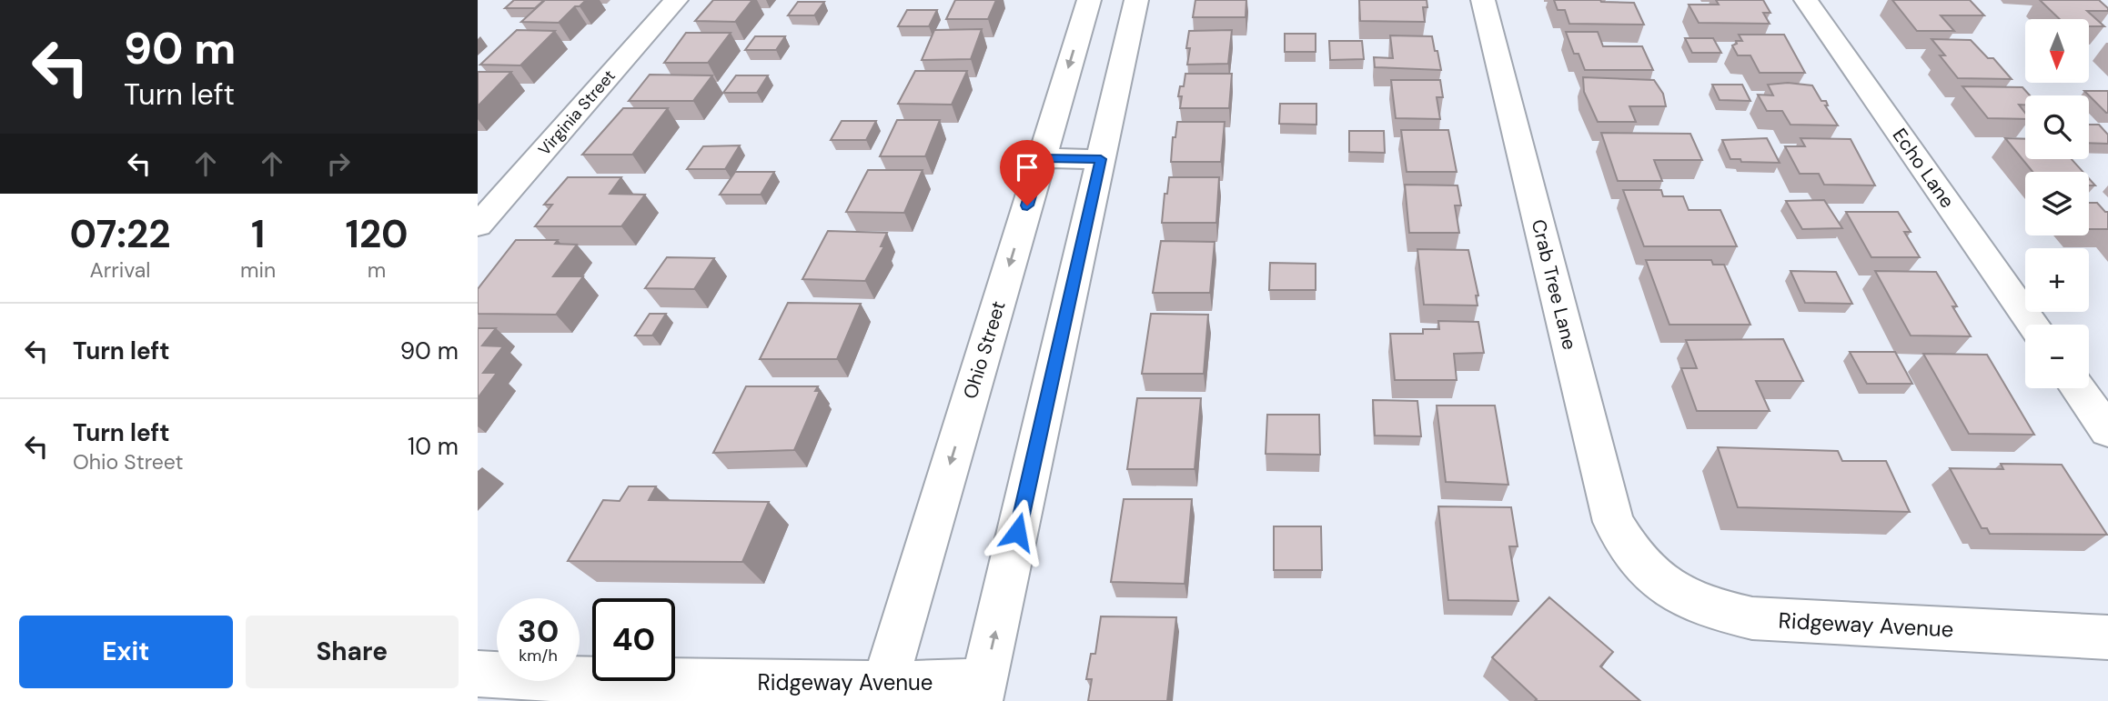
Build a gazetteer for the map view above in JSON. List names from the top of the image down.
{
  "streets": {
    "street": [
      "Virginia Street",
      "Echo Lane",
      "Crab Tree Lane",
      "Ohio Street",
      "Ridgeway Avenue"
    ]
  },
  "crossings": [
    ["Crab Tree Lane", "Ridgeway Avenue"],
    ["Ohio Street", "Ridgeway Avenue"]
  ],
  "north": "bottom",
  "page": {
    "turn": ["90 m", "Turn left"],
    "map_buttons": ["+", "−"],
    "eta": [
      "07:22",
      "Arrival",
      "1",
      "min",
      "120",
      "m"
    ],
    "list": [
      {
        "name": "Turn left",
        "value": "90 m"
      },
      {
        "name": "Turn left",
        "note": "Ohio Street",
        "value": "10 m"
      }
    ],
    "speed": "30 km/h",
    "limit": "40",
    "buttons": ["Exit", "Share"]
  }
}
